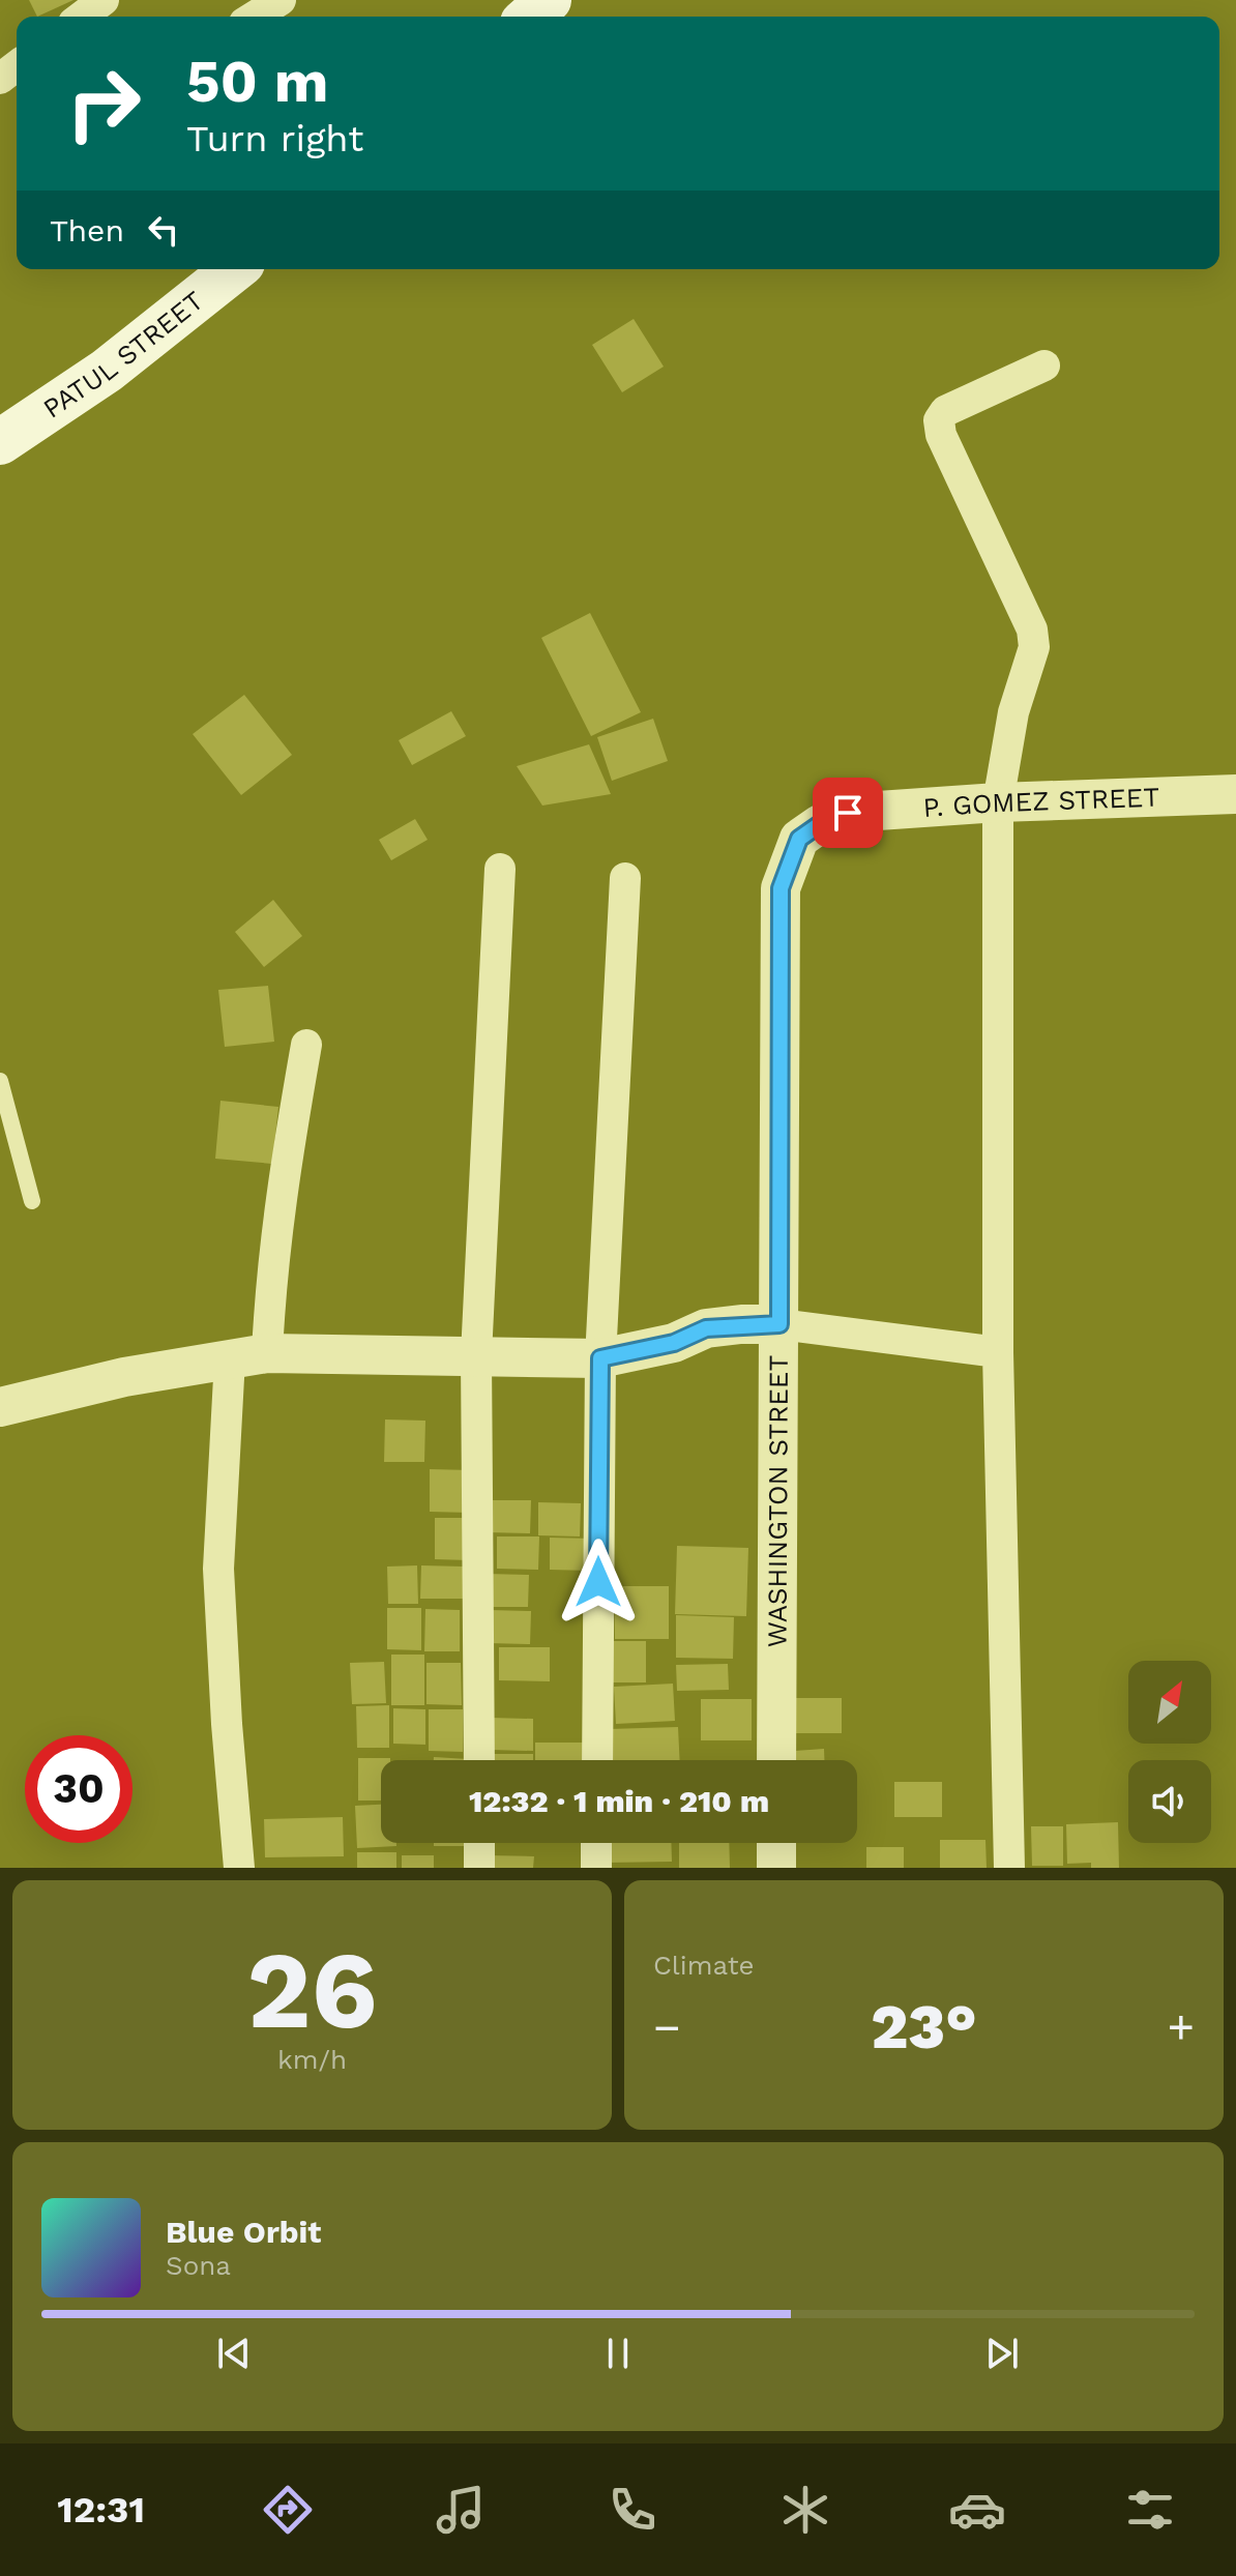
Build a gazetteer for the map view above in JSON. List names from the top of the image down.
{
  "streets": {
    "main road": ["PATUL STREET"],
    "street": ["P. GOMEZ STREET", "WASHINGTON STREET"]
  },
  "crossings": [
    ["P. GOMEZ STREET", "WASHINGTON STREET"]
  ],
  "north": "top right",
  "page": {
    "turn": ["50 m", "Turn right"],
    "then": "Then",
    "limit": "30",
    "trip": "12:32 · 1 min · 210 m",
    "tile": [
      ["26", "km/h"],
      "Climate"
    ],
    "heat": ["−", "23°", "+"],
    "song": ["Blue Orbit", "Sona"],
    "tabs": "12:31"
  }
}
